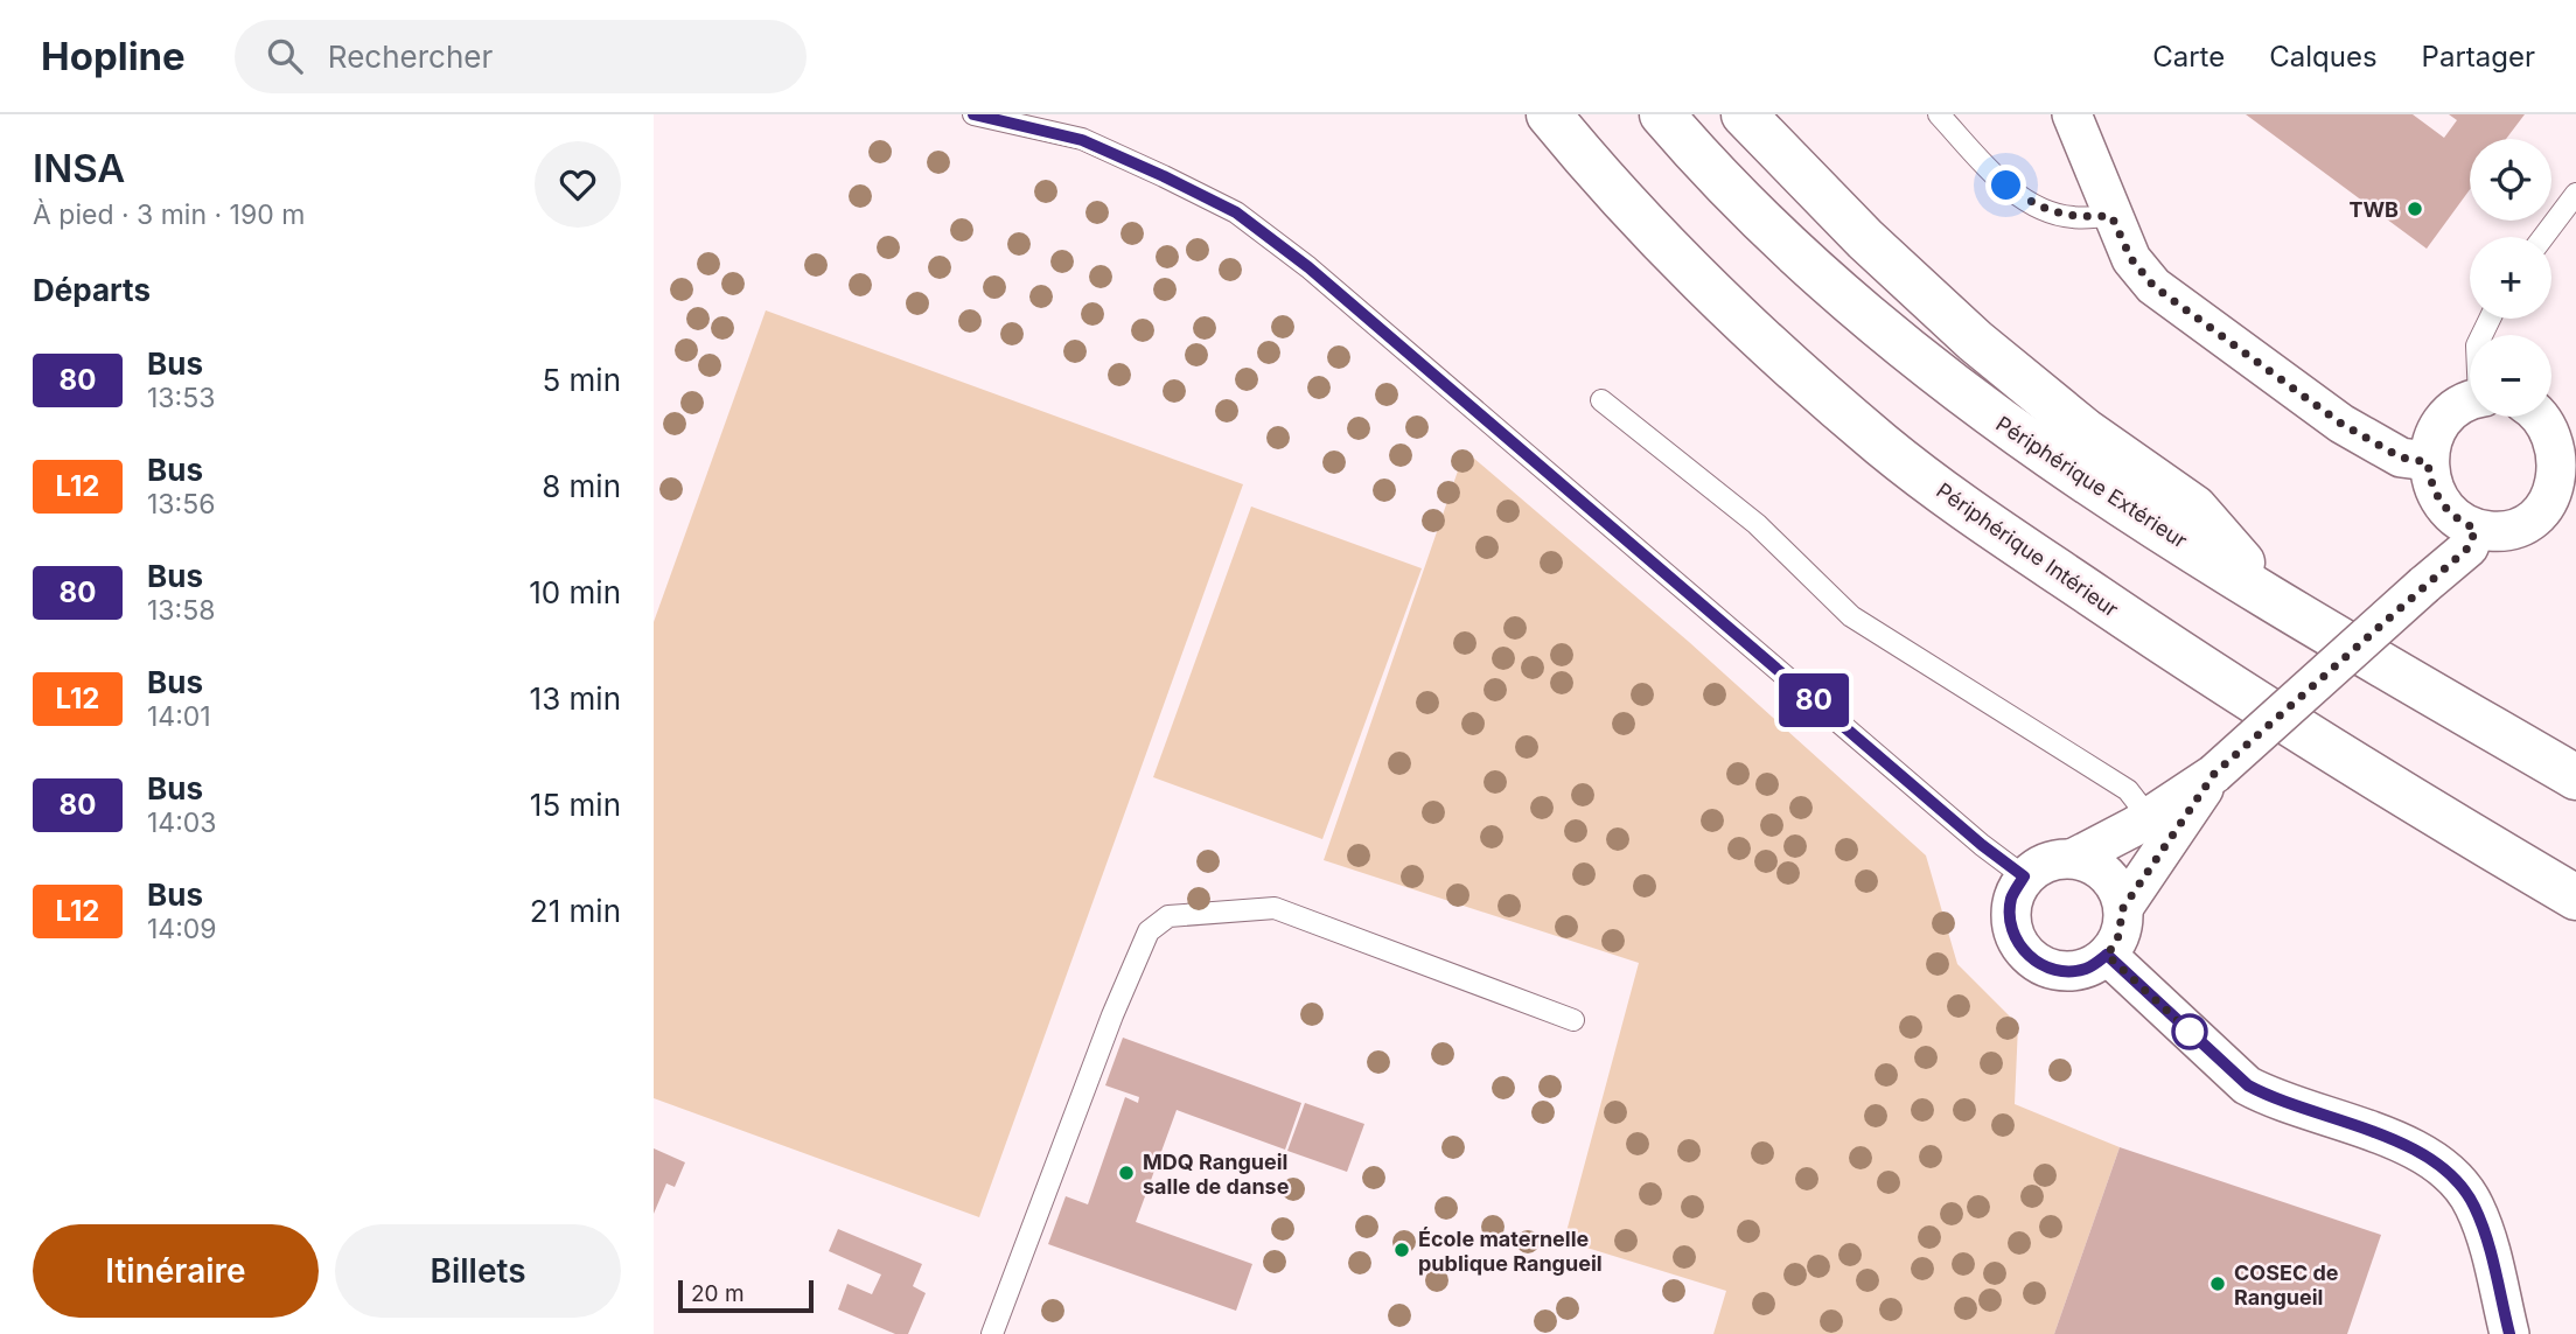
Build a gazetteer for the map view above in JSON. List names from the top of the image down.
{
  "streets": {
    "highway": ["Périphérique Extérieur", "Périphérique Intérieur"]
  },
  "places": [
    "TWB",
    "MDQ Rangueil salle de danse",
    "École maternelle publique Rangueil",
    "COSEC de Rangueil"
  ],
  "lines": ["bus line 80"],
  "scale_bar": "20 m",
  "page": {
    "header": "Hopline",
    "search": "Rechercher",
    "nav": ["Carte", "Calques", "Partager"],
    "heading": [
      ["INSA", "À pied · 3 min · 190 m"],
      "Départs"
    ],
    "on_map": "80",
    "map_buttons": ["+", "−"],
    "list": [
      {
        "mark": "80",
        "name": "Bus",
        "note": "13:53",
        "value": "5 min"
      },
      {
        "mark": "L12",
        "name": "Bus",
        "note": "13:56",
        "value": "8 min"
      },
      {
        "mark": "80",
        "name": "Bus",
        "note": "13:58",
        "value": "10 min"
      },
      {
        "mark": "L12",
        "name": "Bus",
        "note": "14:01",
        "value": "13 min"
      },
      {
        "mark": "80",
        "name": "Bus",
        "note": "14:03",
        "value": "15 min"
      },
      {
        "mark": "L12",
        "name": "Bus",
        "note": "14:09",
        "value": "21 min"
      }
    ],
    "buttons": ["Itinéraire", "Billets"],
    "scale": "20 m"
  }
}
